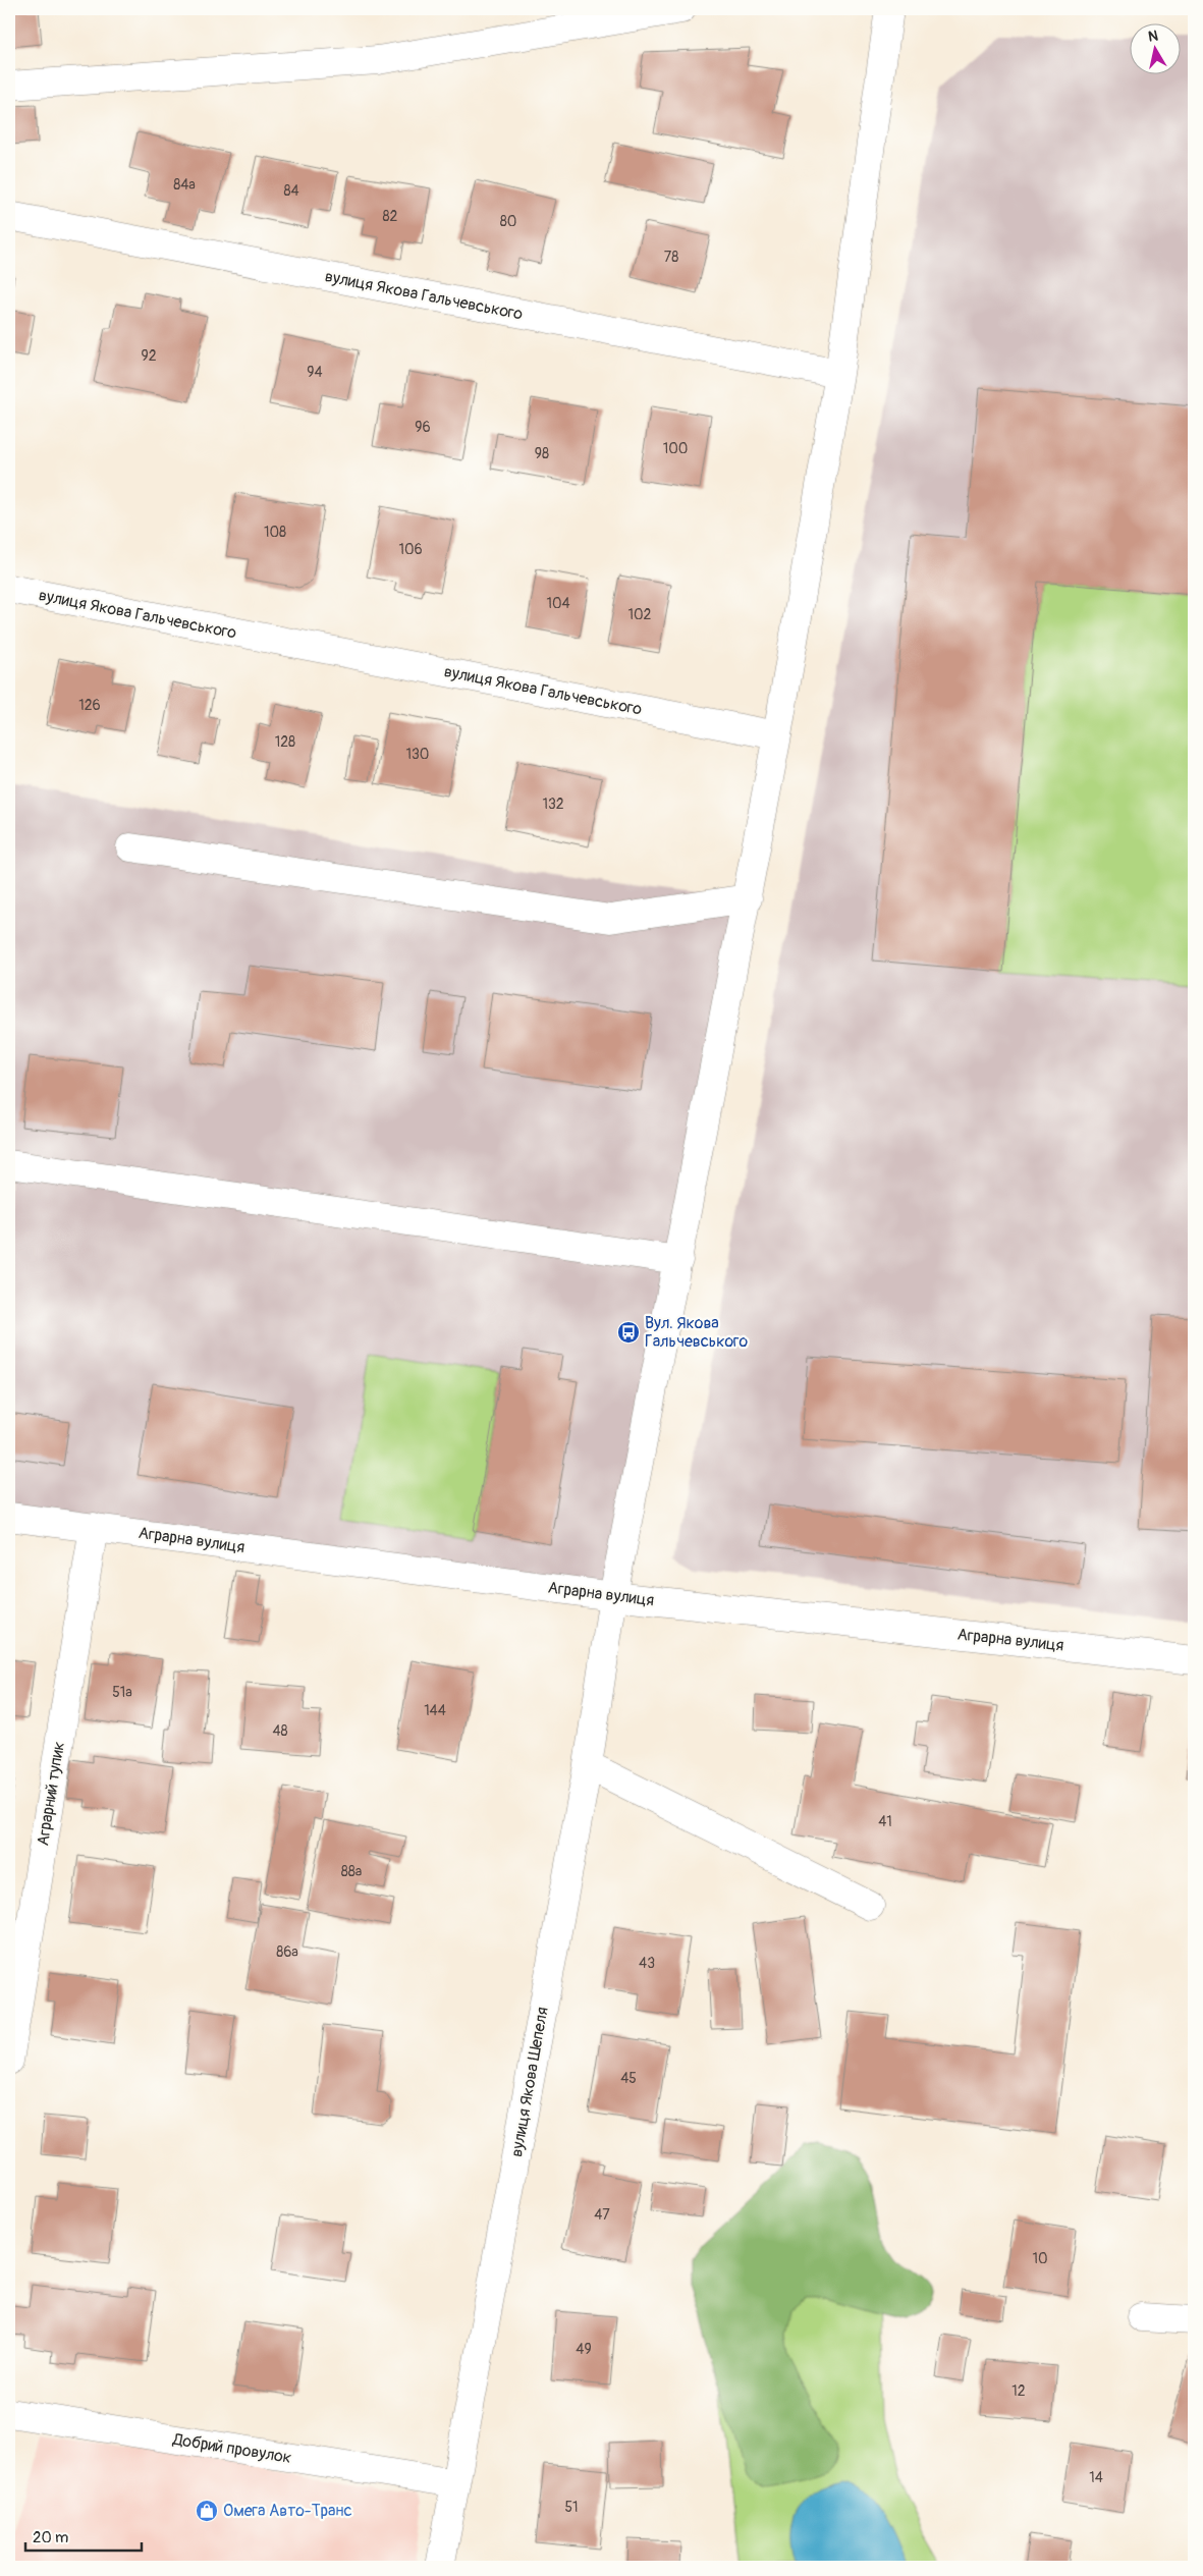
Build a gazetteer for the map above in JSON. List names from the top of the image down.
{
  "streets": {
    "street": [
      "вулиця Якова Гальчевського",
      "Аграрна вулиця",
      "Аграрний тупик",
      "вулиця Якова Шепеля",
      "Добрий провулок"
    ]
  },
  "crossings": [
    ["вулиця Якова Гальчевського", "вулиця Якова Шепеля"],
    ["Аграрна вулиця", "Аграрний тупик"],
    ["Аграрна вулиця", "вулиця Якова Шепеля"],
    ["вулиця Якова Шепеля", "Добрий провулок"]
  ],
  "places": {
    "bus stop": ["Вул. Якова Гальчевського"],
    "shop": ["Омега Авто-Транс"]
  },
  "house_numbers": [
    "84а",
    "84",
    "82",
    "80",
    "78",
    "92",
    "94",
    "96",
    "100",
    "98",
    "108",
    "106",
    "104",
    "102",
    "126",
    "128",
    "130",
    "132",
    "51а",
    "144",
    "48",
    "41",
    "88а",
    "86а",
    "43",
    "45",
    "47",
    "10",
    "49",
    "12",
    "14",
    "51"
  ],
  "scale_bar": "20 m",
  "north": "top"
}
